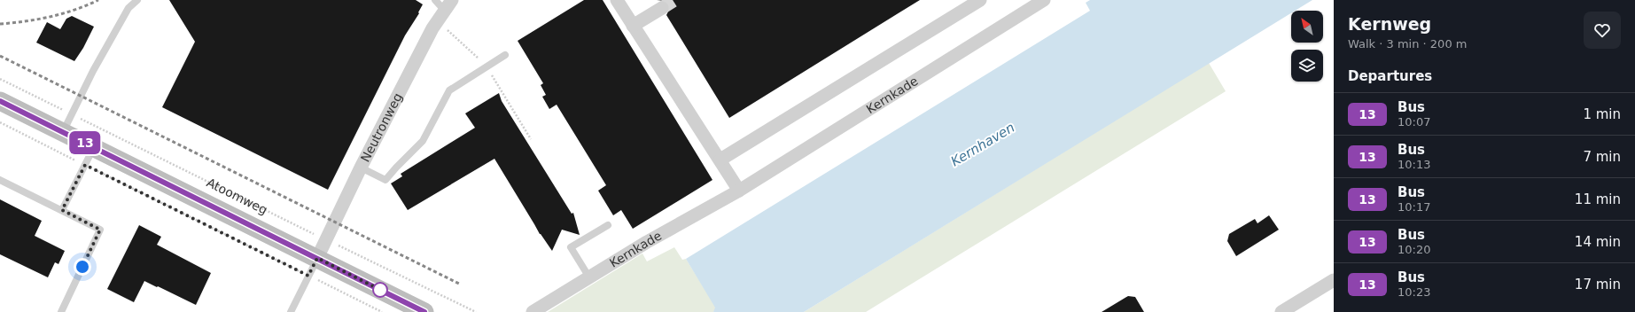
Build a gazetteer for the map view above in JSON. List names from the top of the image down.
{
  "streets": {
    "street": ["Kernkade", "Neutronweg", "Atoomweg"]
  },
  "crossings": [
    ["Neutronweg", "Atoomweg"]
  ],
  "water": ["Kernhaven"],
  "lines": ["bus line 13"],
  "north": "top left",
  "page": {
    "on_map": "13",
    "heading": [
      ["Kernweg", "Walk · 3 min · 200 m"],
      "Departures"
    ],
    "list": [
      {
        "mark": "13",
        "name": "Bus",
        "note": "10:07",
        "value": "1 min"
      },
      {
        "mark": "13",
        "name": "Bus",
        "note": "10:13",
        "value": "7 min"
      },
      {
        "mark": "13",
        "name": "Bus",
        "note": "10:17",
        "value": "11 min"
      },
      {
        "mark": "13",
        "name": "Bus",
        "note": "10:20",
        "value": "14 min"
      },
      {
        "mark": "13",
        "name": "Bus",
        "note": "10:23",
        "value": "17 min"
      }
    ]
  }
}
